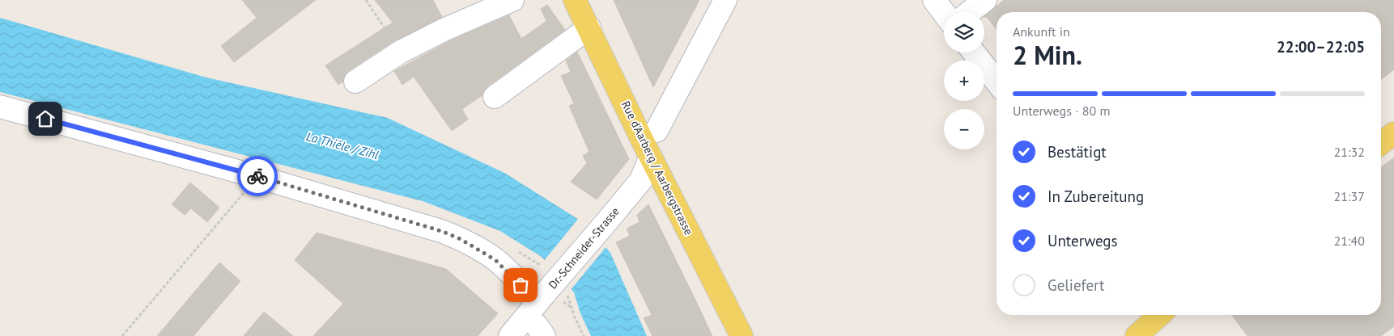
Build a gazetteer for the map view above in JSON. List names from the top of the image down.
{
  "streets": {
    "main road": ["Rue d'Aarberg / Aarbergstrasse"],
    "street": ["Dr.-Schneider-Strasse"]
  },
  "crossings": [
    ["Rue d'Aarberg / Aarbergstrasse", "Dr.-Schneider-Strasse"]
  ],
  "water": ["La Thièle / Zihl"],
  "page": {
    "map_buttons": ["+", "−"],
    "heading": ["2 Min.", "Ankunft in", "22:00–22:05"],
    "bar": "Unterwegs · 80 m",
    "list": [
      ["Bestätigt", "21:32"],
      ["In Zubereitung", "21:37"],
      ["Unterwegs", "21:40"],
      "Geliefert"
    ]
  }
}
